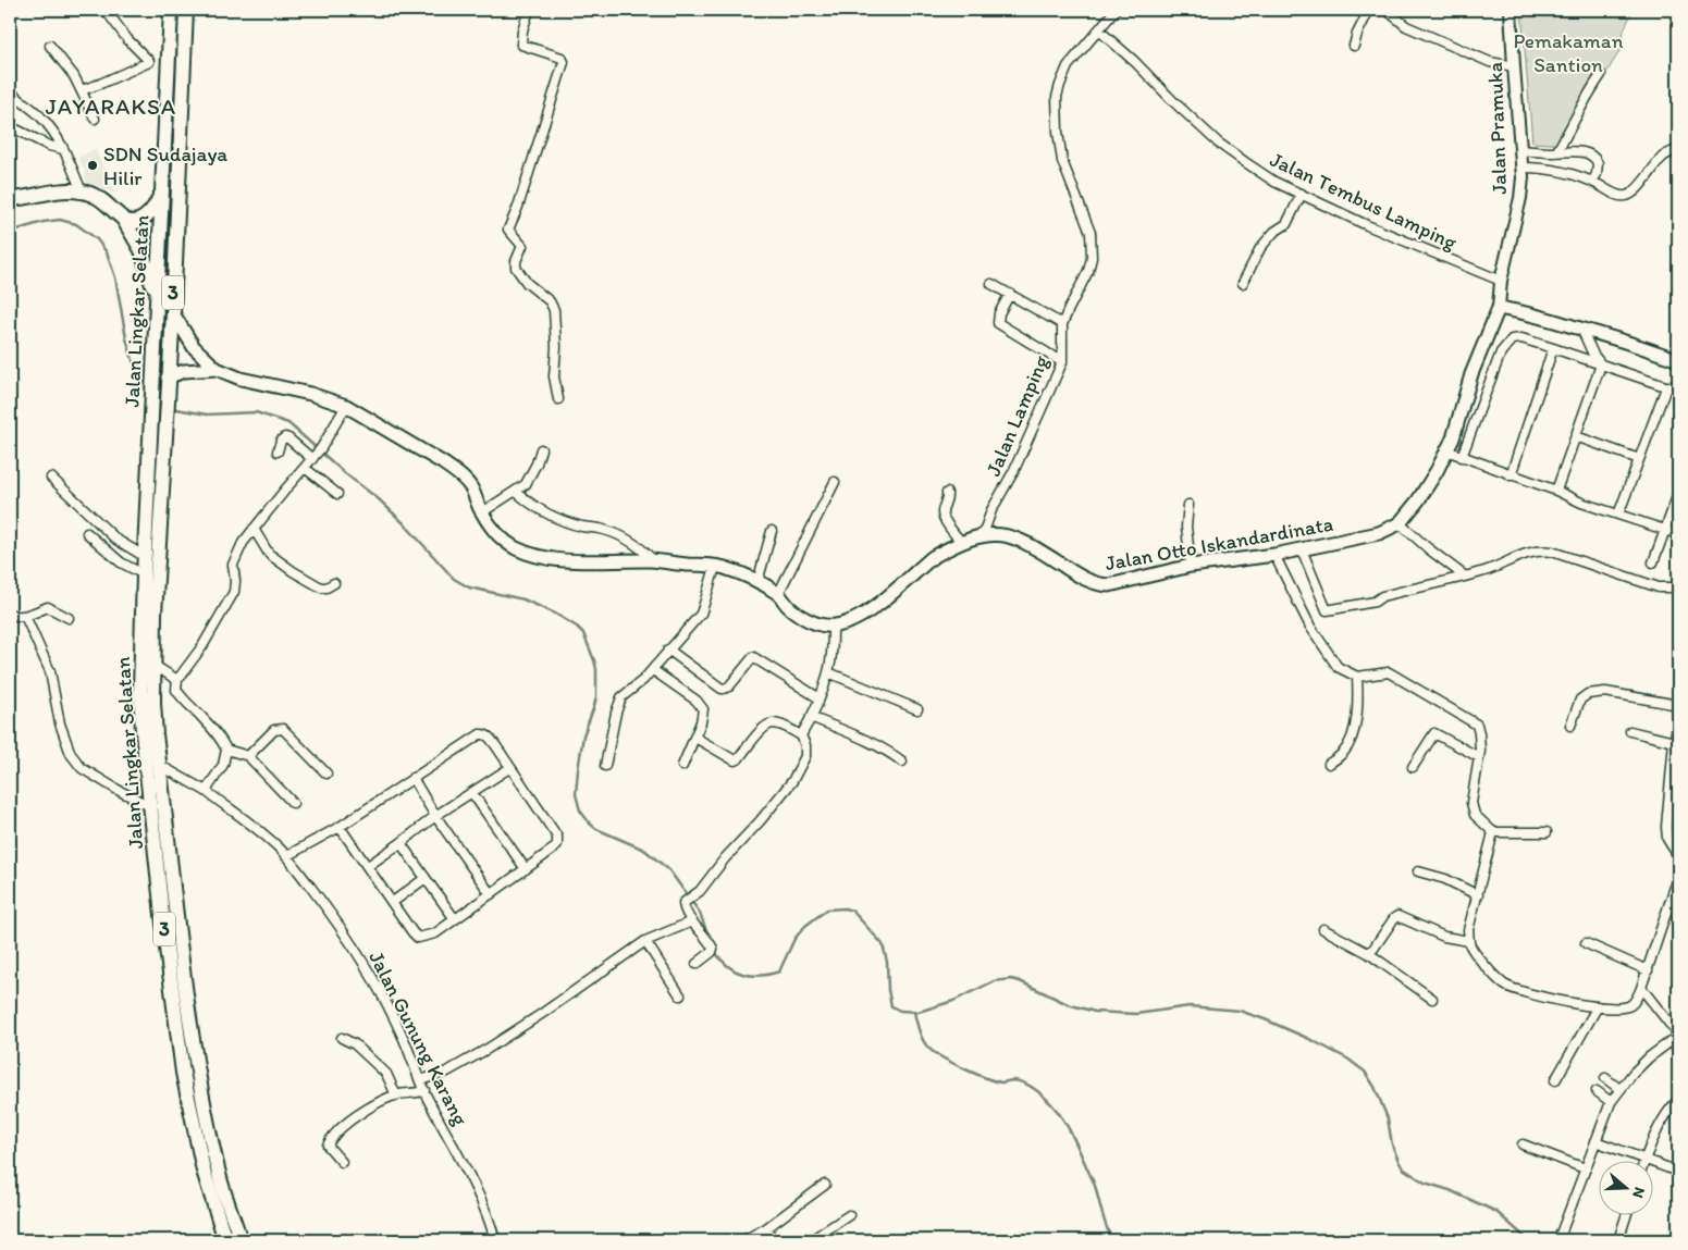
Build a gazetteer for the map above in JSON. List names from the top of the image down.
{
  "streets": {
    "main road": ["3", "Jalan Lingkar Selatan", "Jalan Otto Iskandardinata"],
    "street": [
      "Jalan Pramuka",
      "Jalan Tembus Lamping",
      "Jalan Lamping",
      "Jalan Gunung Karang"
    ]
  },
  "crossings": [
    ["Jalan Pramuka", "Jalan Tembus Lamping"],
    ["Jalan Pramuka", "Jalan Otto Iskandardinata"],
    ["Jalan Tembus Lamping", "Jalan Lamping"],
    ["3", "Jalan Lingkar Selatan"],
    ["Jalan Lingkar Selatan", "Jalan Gunung Karang"],
    ["Jalan Lamping", "Jalan Otto Iskandardinata"]
  ],
  "districts": ["JAYARAKSA"],
  "parks": ["Pemakaman Santion"],
  "places": ["SDN Sudajaya Hilir"],
  "north": "right"
}
